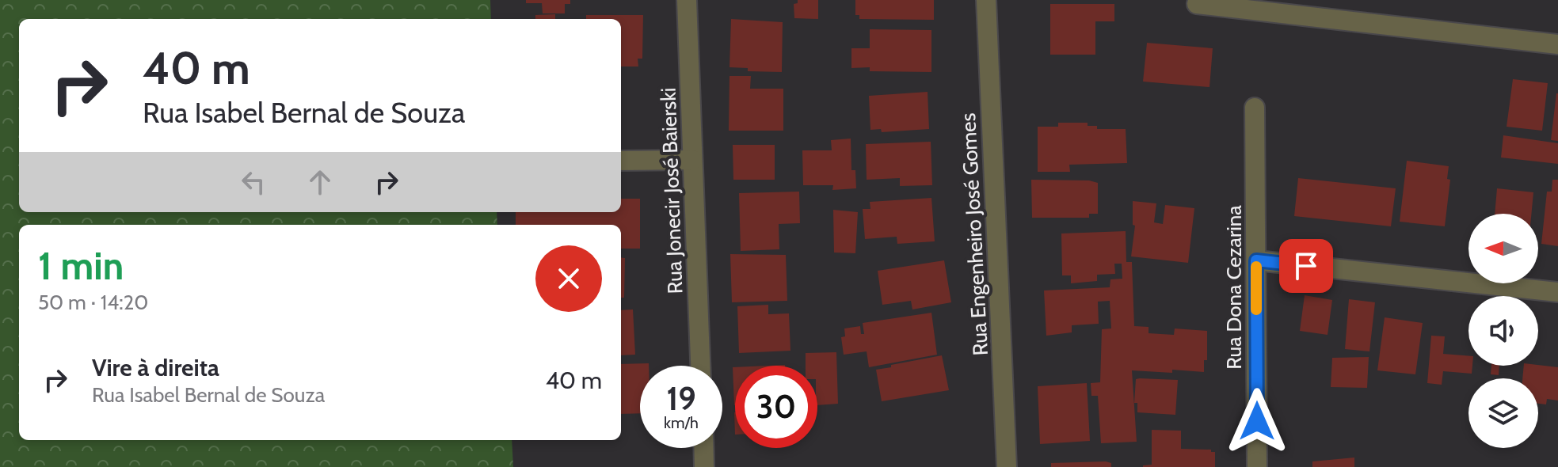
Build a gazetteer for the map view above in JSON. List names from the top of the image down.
{
  "streets": {
    "street": ["Rua Jonecir José Baierski", "Rua Engenheiro José Gomes", "Rua Dona Cezarina"]
  },
  "north": "left",
  "page": {
    "turn": ["40 m", "Rua Isabel Bernal de Souza"],
    "heading": ["1 min", "50 m · 14:20"],
    "list": [
      {
        "name": "Vire à direita",
        "note": "Rua Isabel Bernal de Souza",
        "value": "40 m"
      }
    ],
    "speed": "19 km/h",
    "limit": "30"
  }
}
